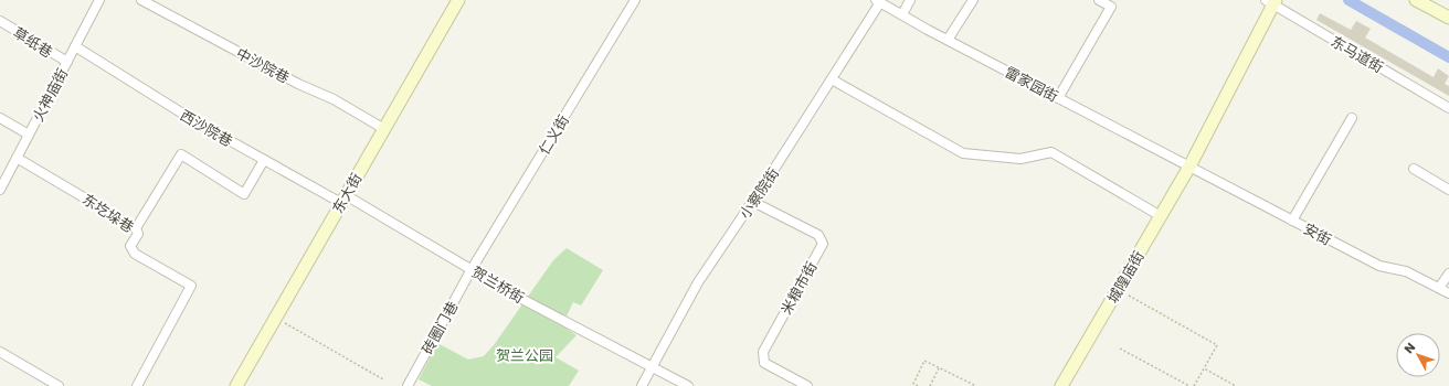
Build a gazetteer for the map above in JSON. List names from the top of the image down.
{
  "streets": {
    "street": [
      "草纸巷",
      "东马道街",
      "中沙院巷",
      "雷家园街",
      "火神庙街",
      "西沙院巷",
      "仁义街",
      "东大街",
      "小察院街",
      "东圪垛巷",
      "安街",
      "城隍庙街",
      "贺兰桥街",
      "米粮市街",
      "砖圈门巷"
    ]
  },
  "crossings": [
    ["草纸巷", "火神庙街"],
    ["东马道街", "城隍庙街"],
    ["中沙院巷", "东大街"],
    ["雷家园街", "小察院街"],
    ["雷家园街", "安街"],
    ["雷家园街", "城隍庙街"],
    ["火神庙街", "西沙院巷"],
    ["火神庙街", "东圪垛巷"],
    ["西沙院巷", "东大街"],
    ["西沙院巷", "贺兰桥街"],
    ["仁义街", "贺兰桥街"],
    ["仁义街", "砖圈门巷"],
    ["东大街", "贺兰桥街"],
    ["小察院街", "贺兰桥街"],
    ["小察院街", "米粮市街"],
    ["安街", "城隍庙街"],
    ["贺兰桥街", "砖圈门巷"]
  ],
  "parks": ["贺兰公园"],
  "north": "top left"
}
